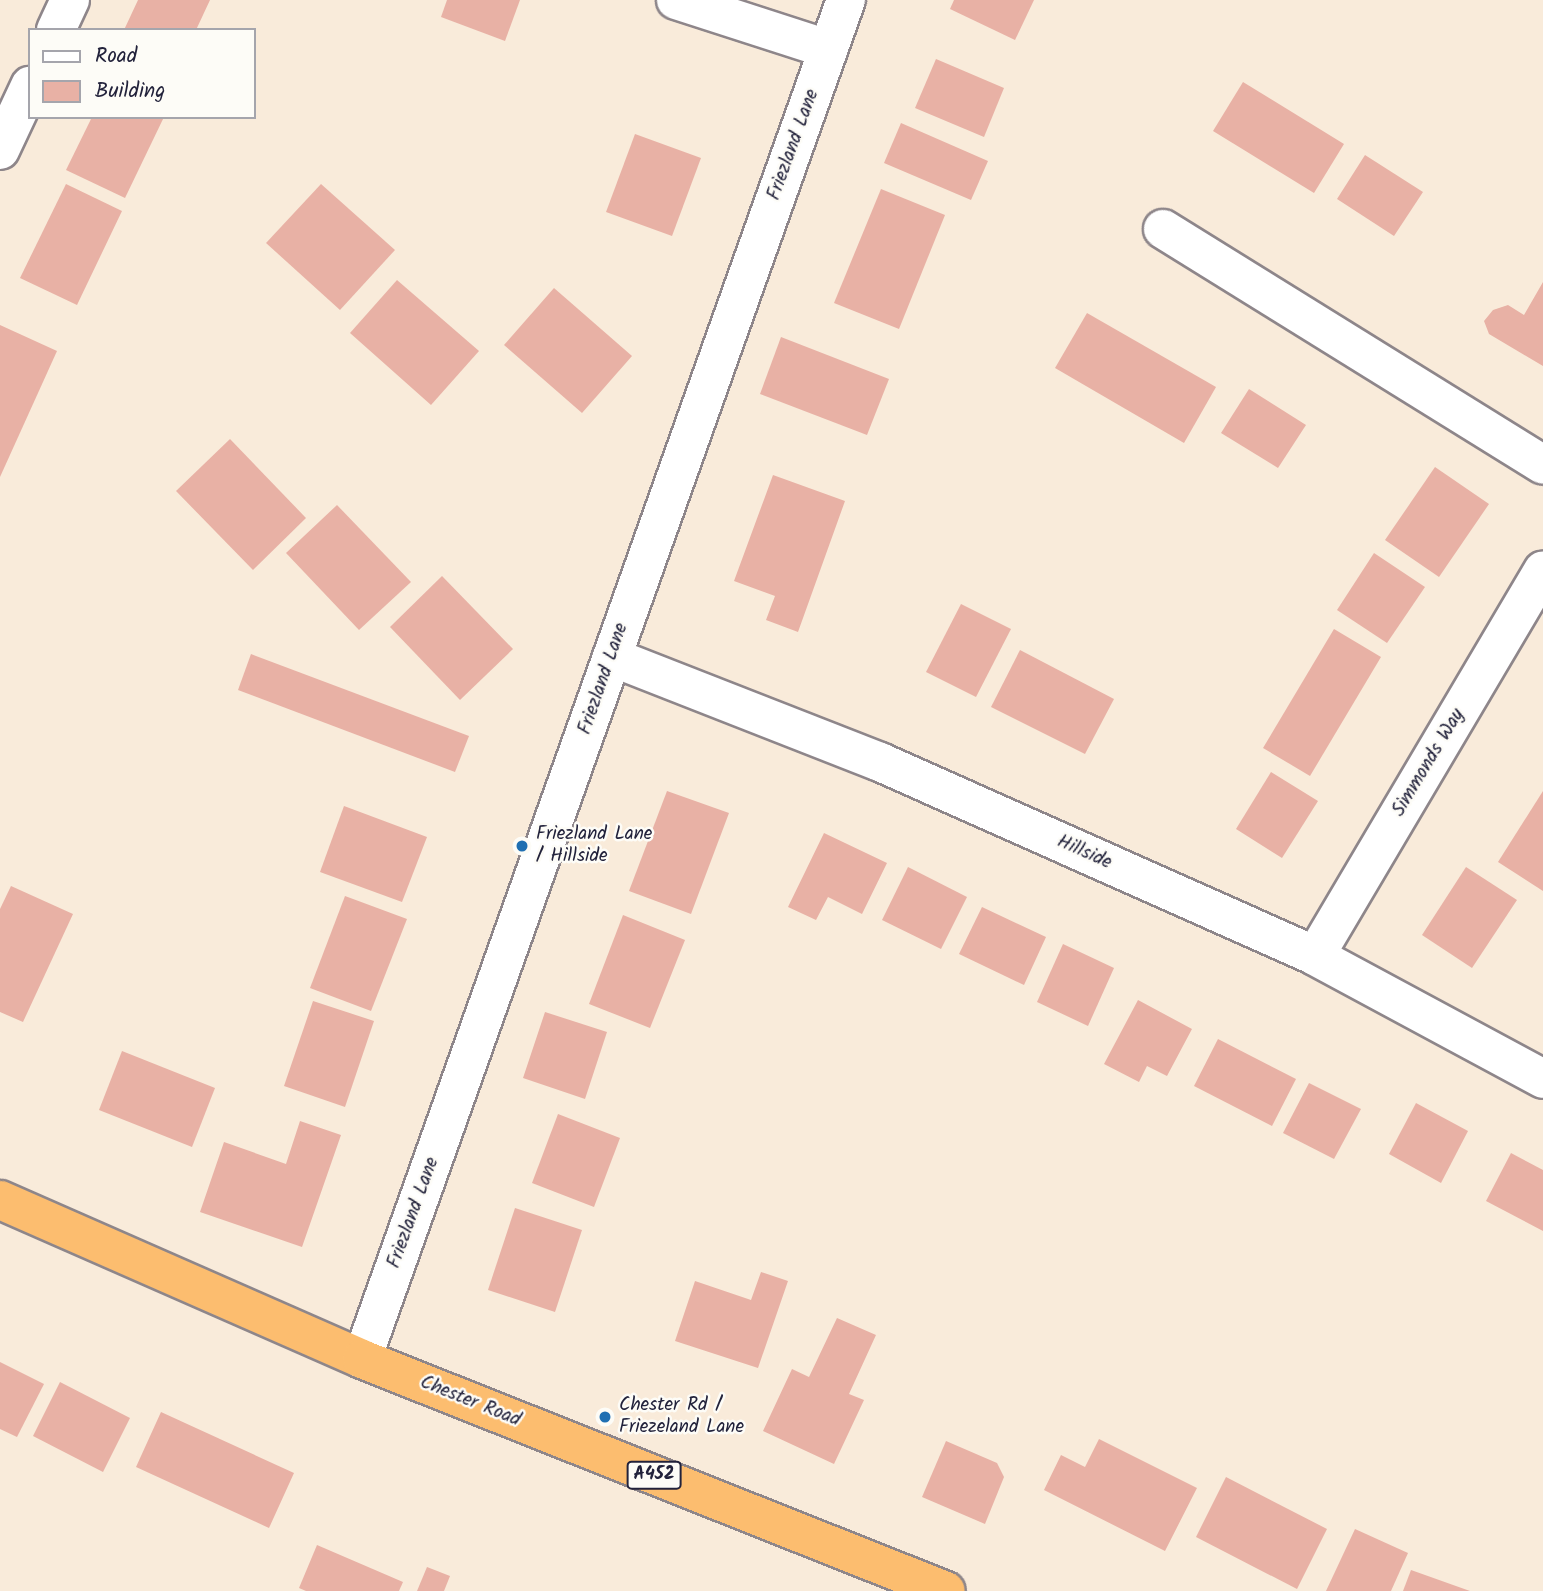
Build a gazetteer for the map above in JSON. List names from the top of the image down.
{
  "streets": {
    "highway": ["Chester Road", "A452"],
    "street": ["Friezland Lane", "Simmonds Way", "Hillside"]
  },
  "crossings": [
    ["Friezland Lane", "Hillside"],
    ["Friezland Lane", "Chester Road"],
    ["Simmonds Way", "Hillside"]
  ],
  "places": ["Friezland Lane / Hillside", "Chester Rd / Friezeland Lane"],
  "legend": ["Road", "Building"]
}
